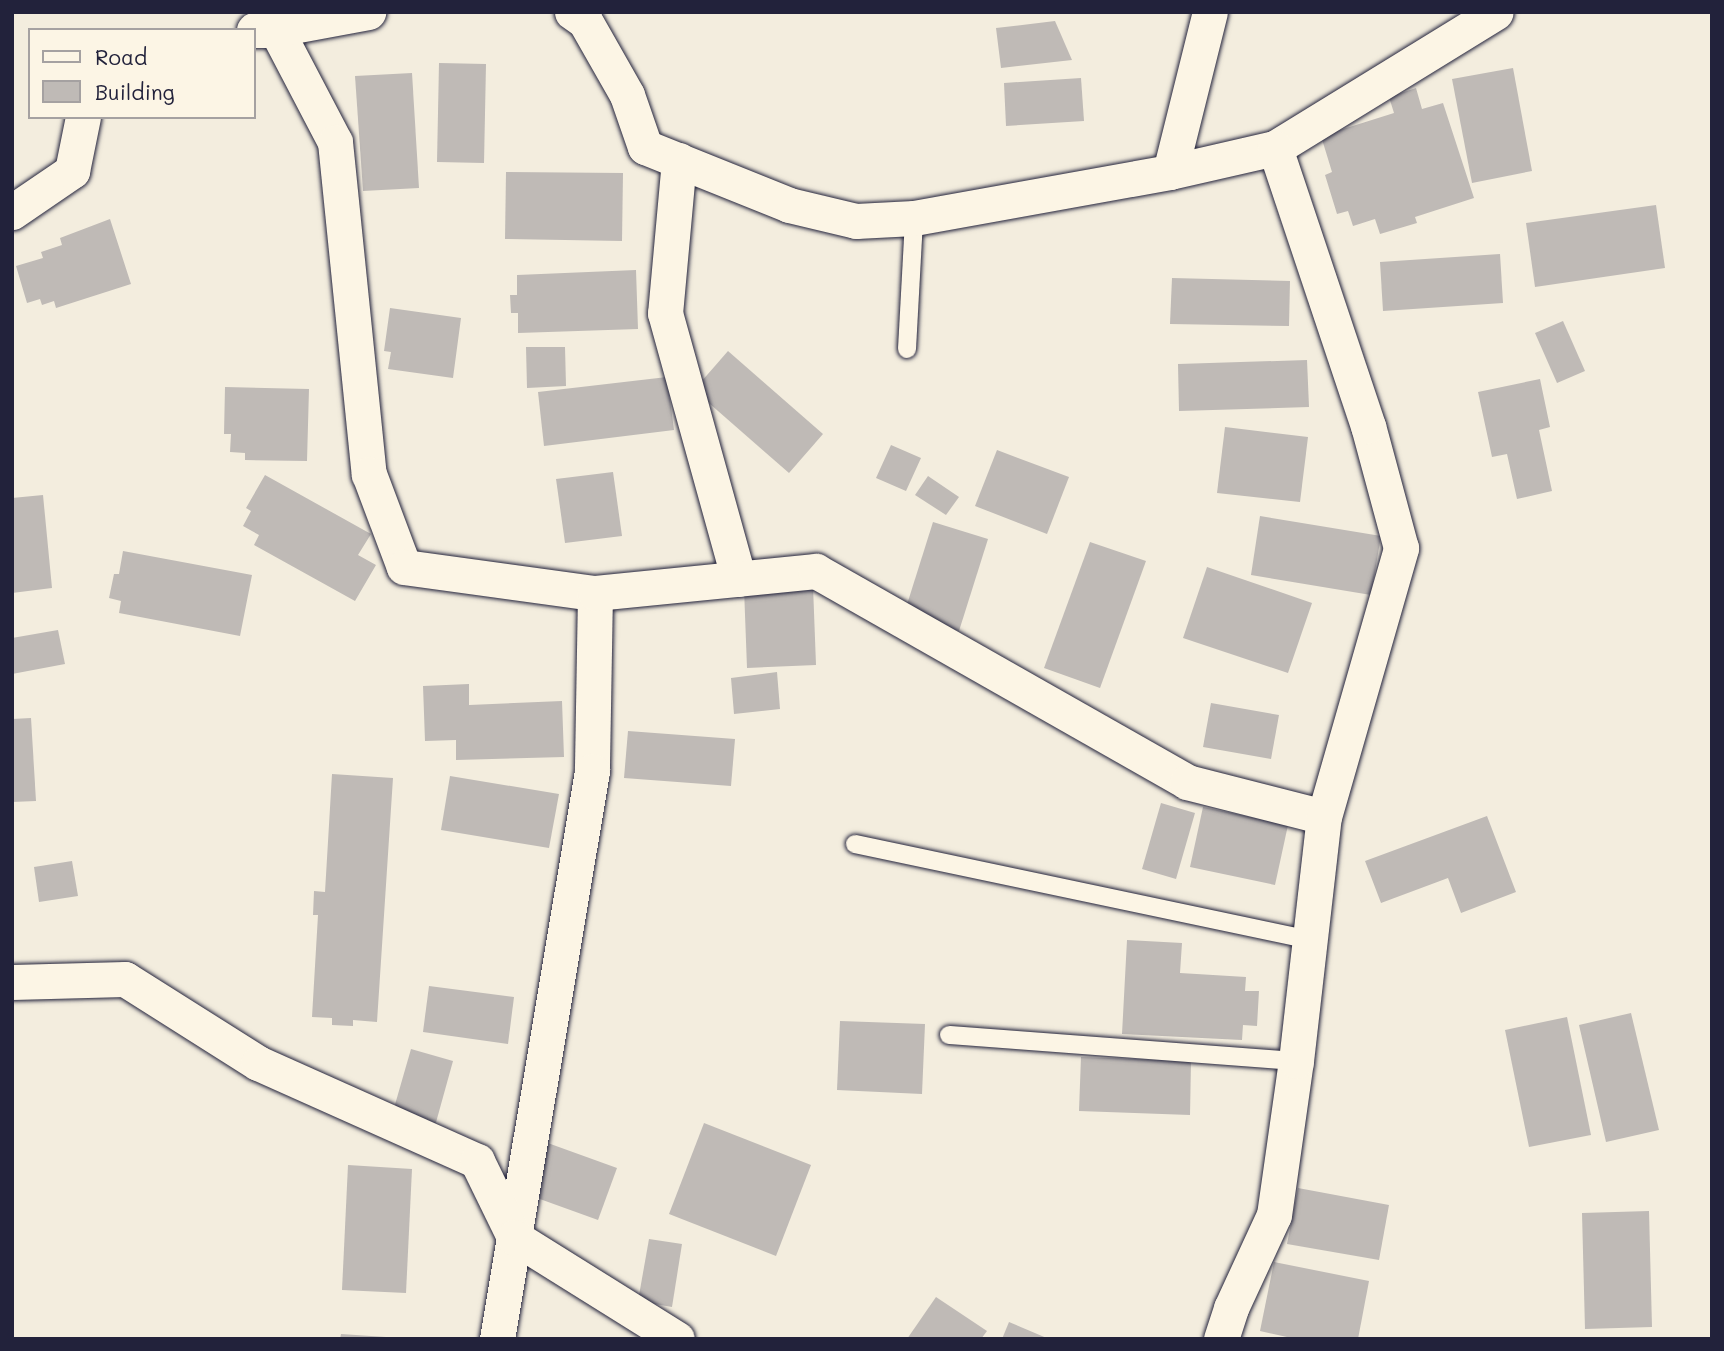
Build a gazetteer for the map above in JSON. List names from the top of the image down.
{
  "legend": ["Road", "Building"]
}
